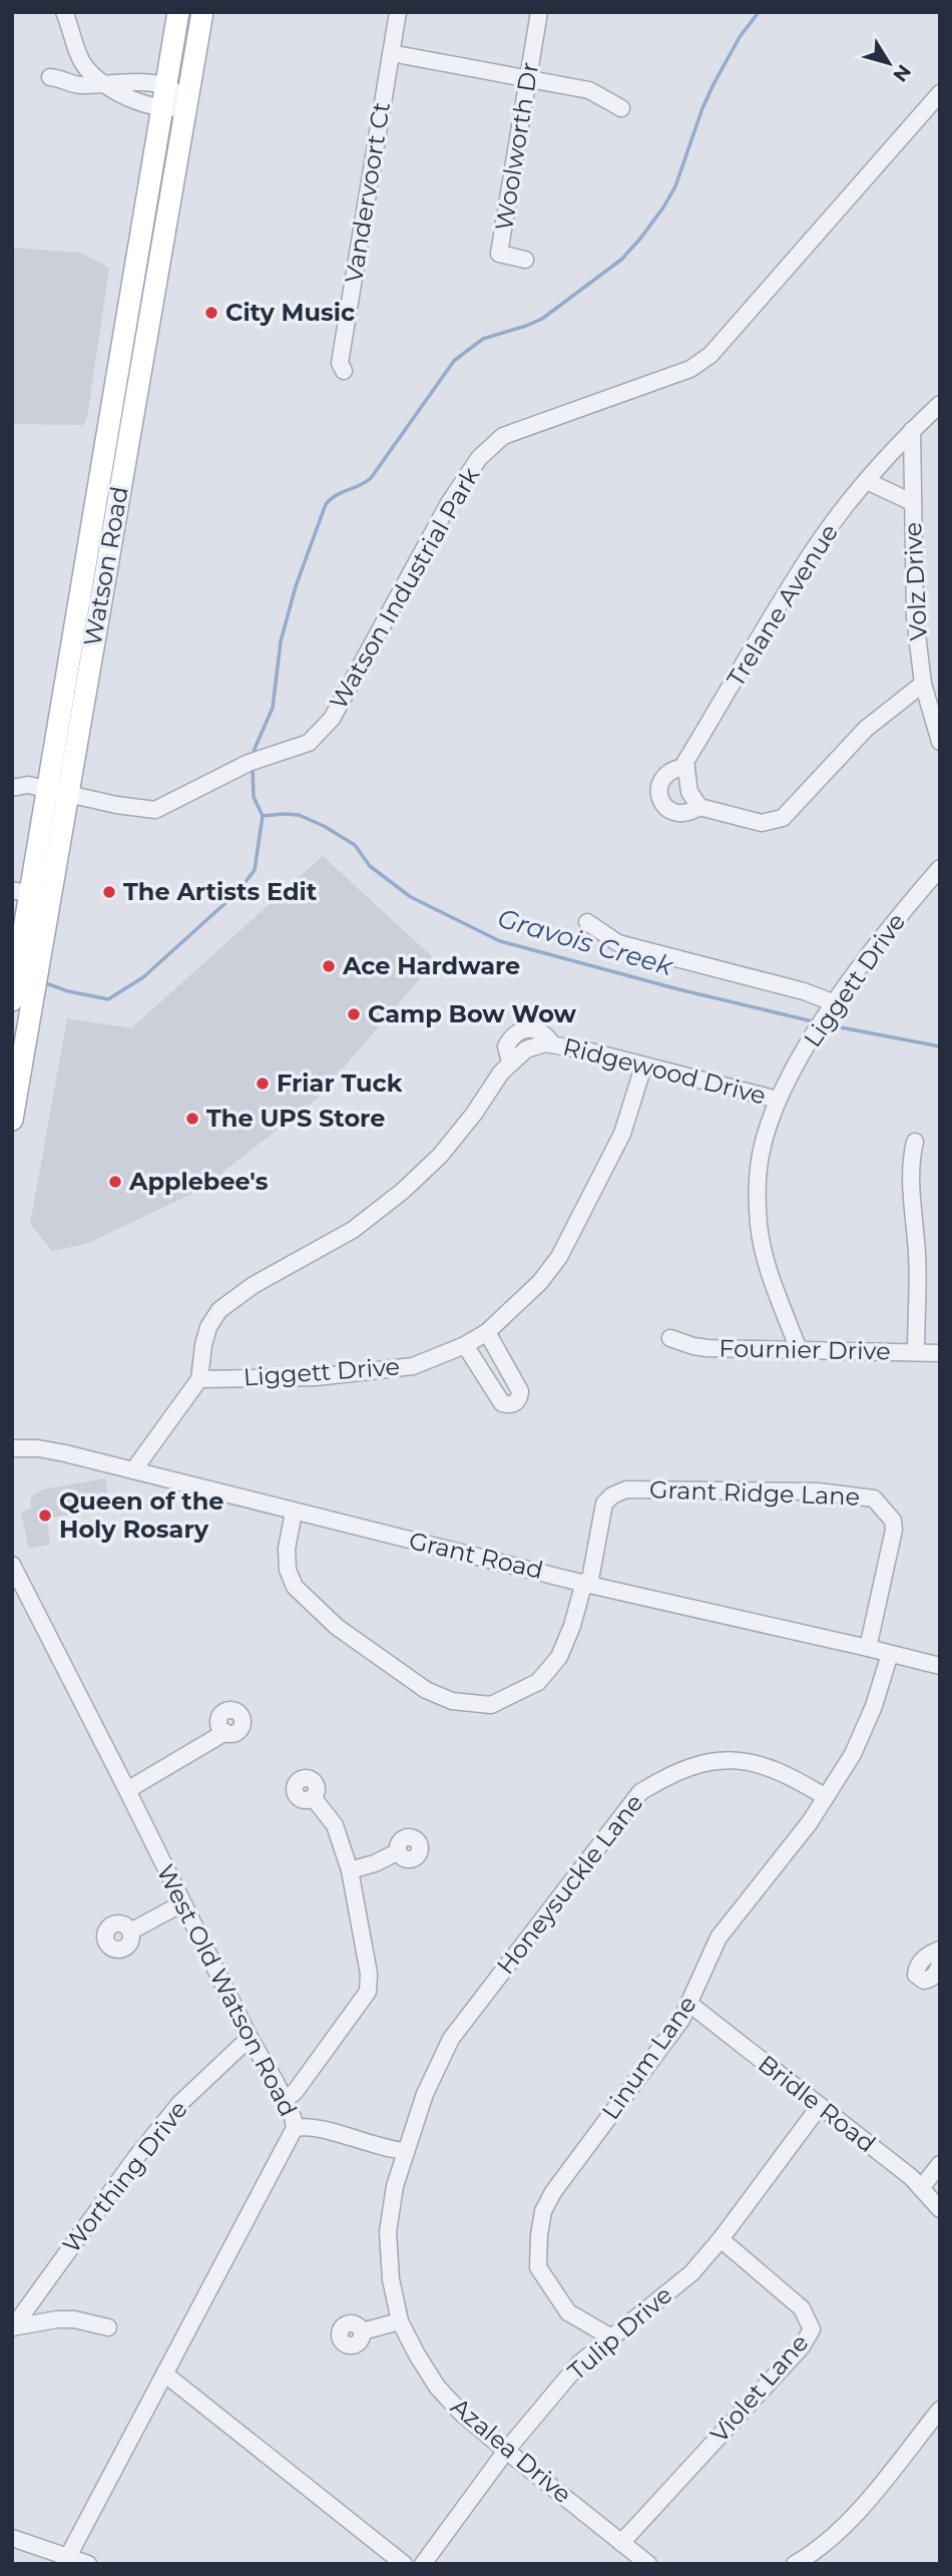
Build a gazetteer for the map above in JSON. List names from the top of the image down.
{
  "streets": {
    "main road": ["Watson Road"],
    "street": [
      "Woolworth Dr",
      "Vandervoort Ct",
      "Volz Drive",
      "Watson Industrial Park",
      "Trelane Avenue",
      "Liggett Drive",
      "Ridgewood Drive",
      "Fournier Drive",
      "Grant Ridge Lane",
      "Grant Road",
      "Honeysuckle Lane",
      "West Old Watson Road",
      "Linum Lane",
      "Bridle Road",
      "Worthing Drive",
      "Tulip Drive",
      "Violet Lane",
      "Azalea Drive"
    ]
  },
  "crossings": [
    ["Watson Road", "Watson Industrial Park"],
    ["Volz Drive", "Trelane Avenue"],
    ["Liggett Drive", "Ridgewood Drive"],
    ["Liggett Drive", "Fournier Drive"],
    ["Grant Ridge Lane", "Grant Road"],
    ["Grant Road", "Linum Lane"],
    ["Honeysuckle Lane", "Linum Lane"],
    ["Honeysuckle Lane", "Azalea Drive"],
    ["West Old Watson Road", "Worthing Drive"],
    ["Linum Lane", "Bridle Road"],
    ["Linum Lane", "Tulip Drive"],
    ["Bridle Road", "Tulip Drive"],
    ["Tulip Drive", "Violet Lane"],
    ["Tulip Drive", "Azalea Drive"],
    ["Violet Lane", "Azalea Drive"]
  ],
  "water": ["Gravois Creek"],
  "places": [
    "City Music",
    "The Artists Edit",
    "Ace Hardware",
    "Camp Bow Wow",
    "Friar Tuck",
    "The UPS Store",
    "Applebee's",
    "Queen of the Holy Rosary"
  ],
  "north": "bottom right"
}
